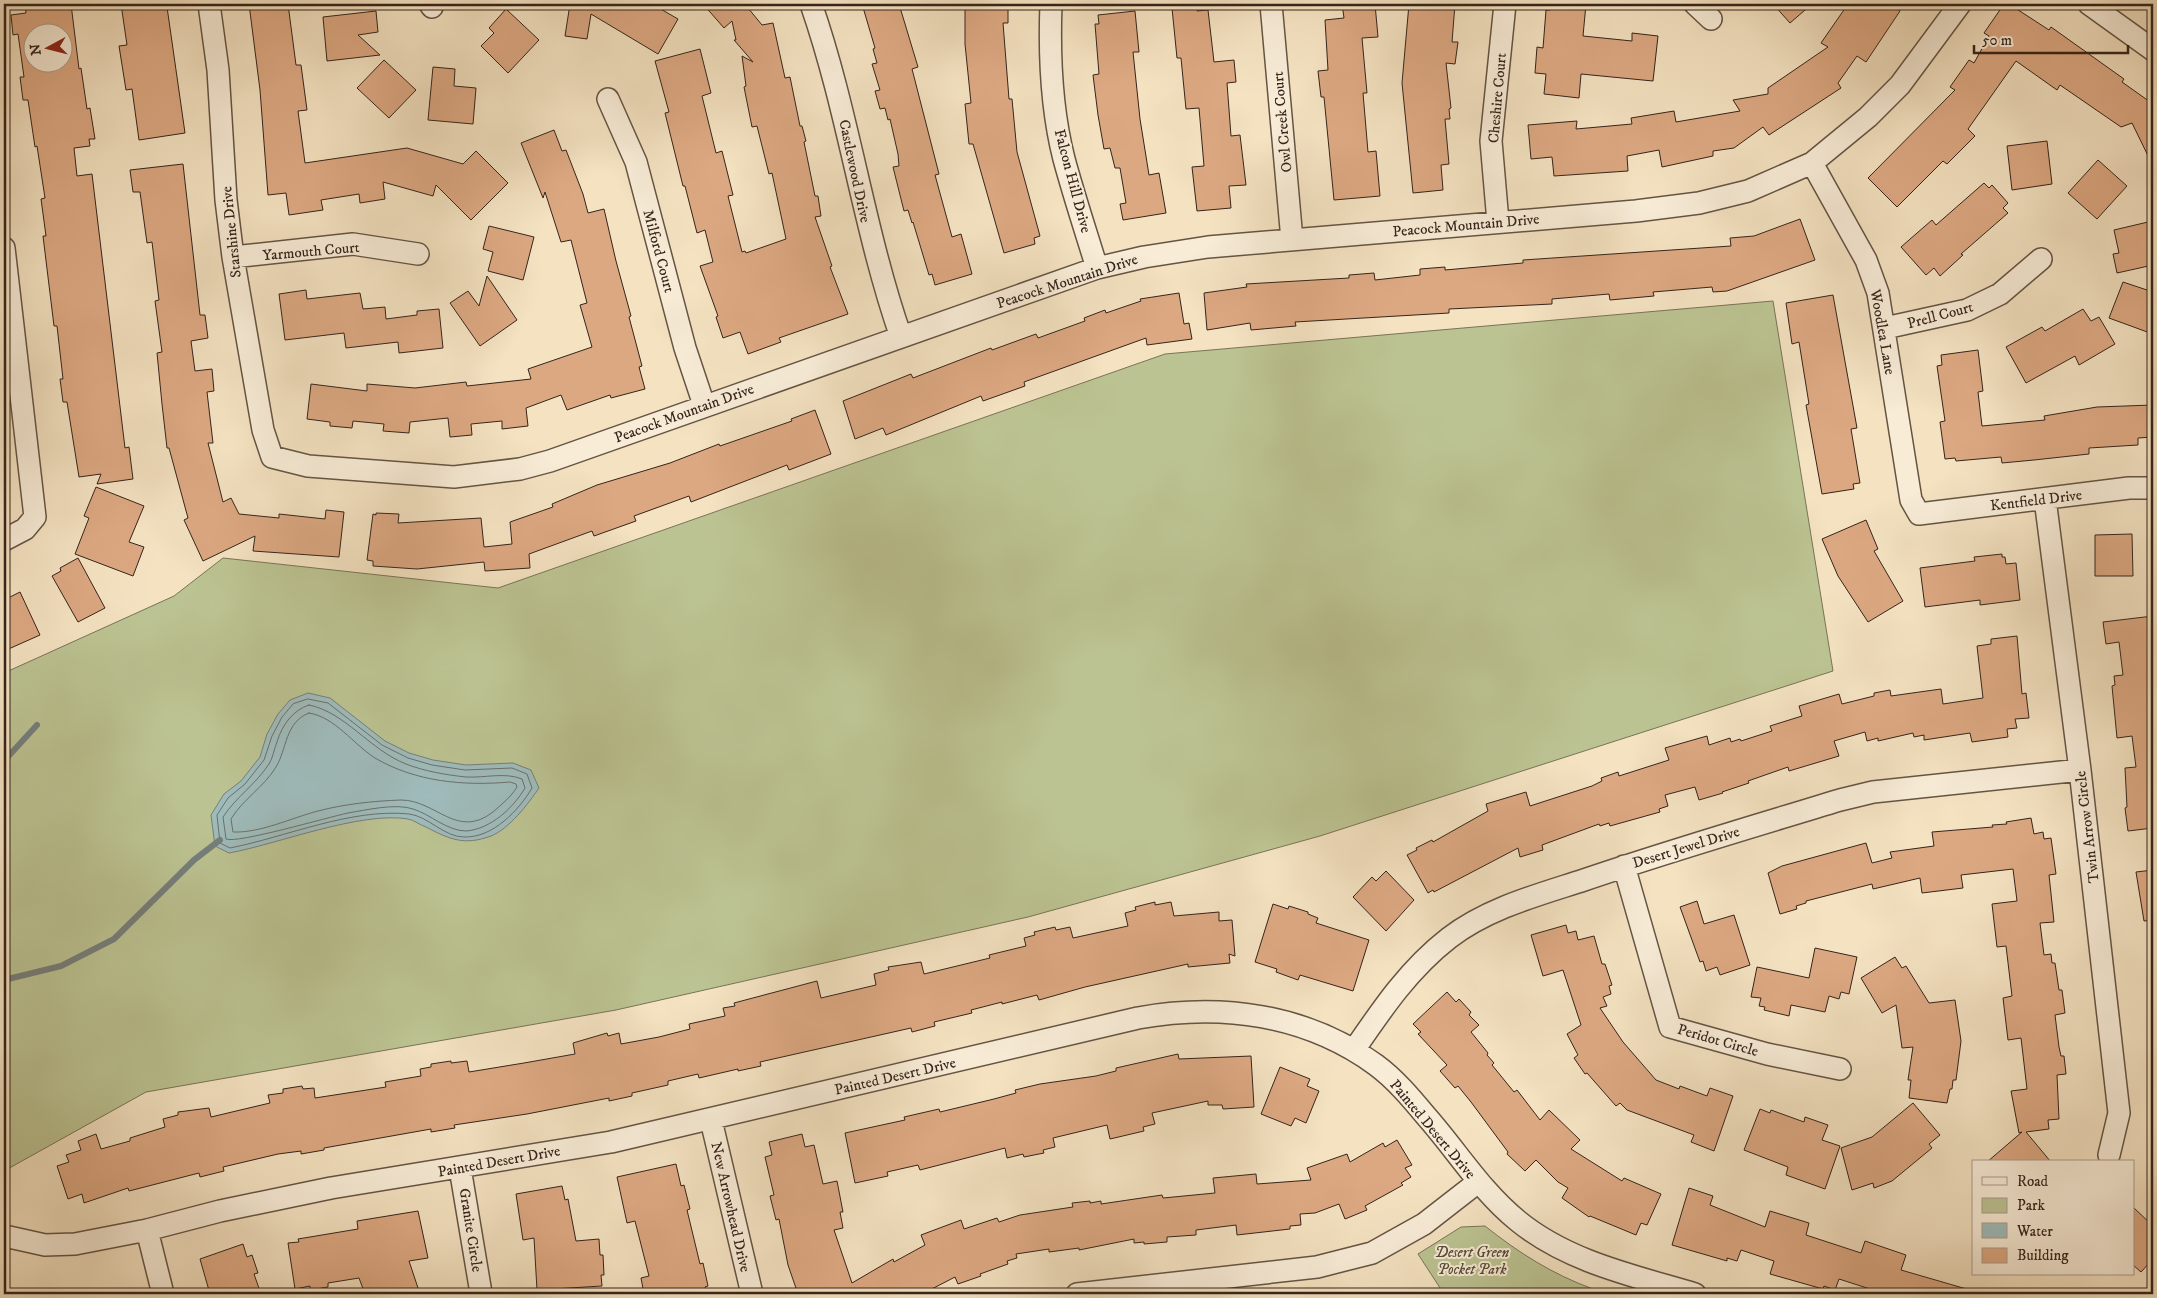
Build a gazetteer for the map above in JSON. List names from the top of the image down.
{
  "streets": {
    "street": [
      "Cheshire Court",
      "Owl Creek Court",
      "Castlewood Drive",
      "Falcon Hill Drive",
      "Peacock Mountain Drive",
      "Starshine Drive",
      "Yarmouth Court",
      "Milford Court",
      "Prell Court",
      "Woodlea Lane",
      "Kentfield Drive",
      "Twin Arrow Circle",
      "Desert Jewel Drive",
      "Peridot Circle",
      "Painted Desert Drive",
      "New Arrowhead Drive",
      "Granite Circle"
    ]
  },
  "crossings": [
    ["Cheshire Court", "Peacock Mountain Drive"],
    ["Owl Creek Court", "Peacock Mountain Drive"],
    ["Castlewood Drive", "Peacock Mountain Drive"],
    ["Falcon Hill Drive", "Peacock Mountain Drive"],
    ["Peacock Mountain Drive", "Starshine Drive"],
    ["Peacock Mountain Drive", "Milford Court"],
    ["Peacock Mountain Drive", "Woodlea Lane"],
    ["Starshine Drive", "Yarmouth Court"],
    ["Prell Court", "Woodlea Lane"],
    ["Woodlea Lane", "Kentfield Drive"],
    ["Kentfield Drive", "Twin Arrow Circle"],
    ["Twin Arrow Circle", "Desert Jewel Drive"],
    ["Desert Jewel Drive", "Peridot Circle"],
    ["Desert Jewel Drive", "Painted Desert Drive"],
    ["Painted Desert Drive", "New Arrowhead Drive"],
    ["Painted Desert Drive", "Granite Circle"]
  ],
  "parks": ["Desert Green Pocket Park"],
  "legend": [
    "Road",
    "Park",
    "Water",
    "Building"
  ],
  "scale_bar": "50 m",
  "north": "left"
}
